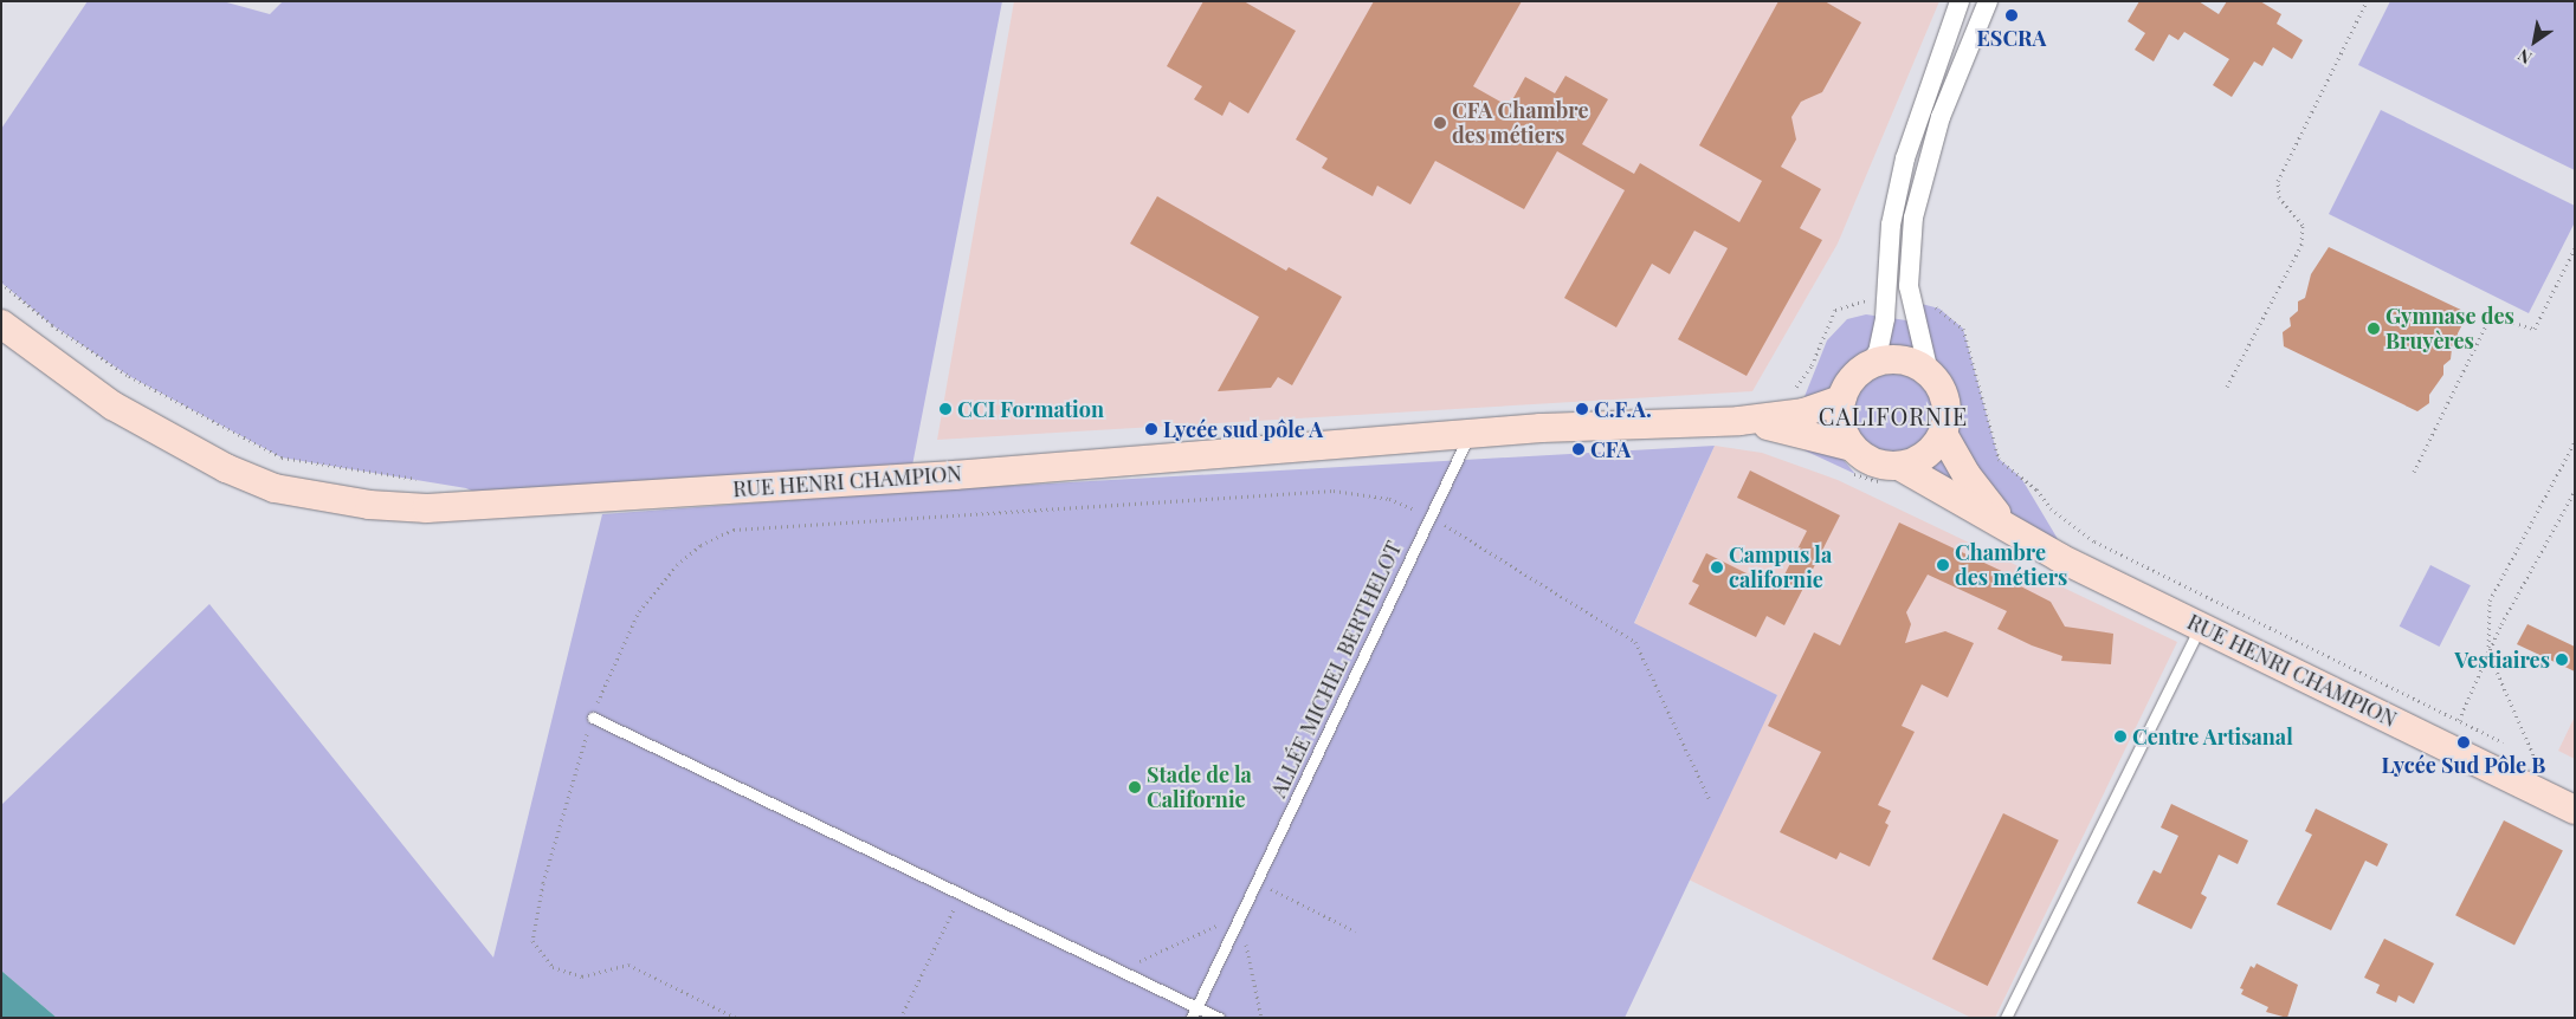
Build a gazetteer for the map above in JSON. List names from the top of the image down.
{
  "streets": {
    "street": ["RUE HENRI CHAMPION"],
    "lane": ["ALLÉE MICHEL BERTHELOT"]
  },
  "crossings": [
    ["RUE HENRI CHAMPION", "ALLÉE MICHEL BERTHELOT"]
  ],
  "districts": ["CALIFORNIE"],
  "places": [
    "ESCRA",
    "CFA Chambre des métiers",
    "Gymnase des Bruyères",
    "CCI Formation",
    "C.F.A.",
    "Lycée sud pôle A",
    "CFA",
    "Chambre des métiers",
    "Campus la californie",
    "Vestiaires",
    "Centre Artisanal",
    "Lycée Sud Pôle B",
    "Stade de la Californie"
  ],
  "north": "bottom left"
}
